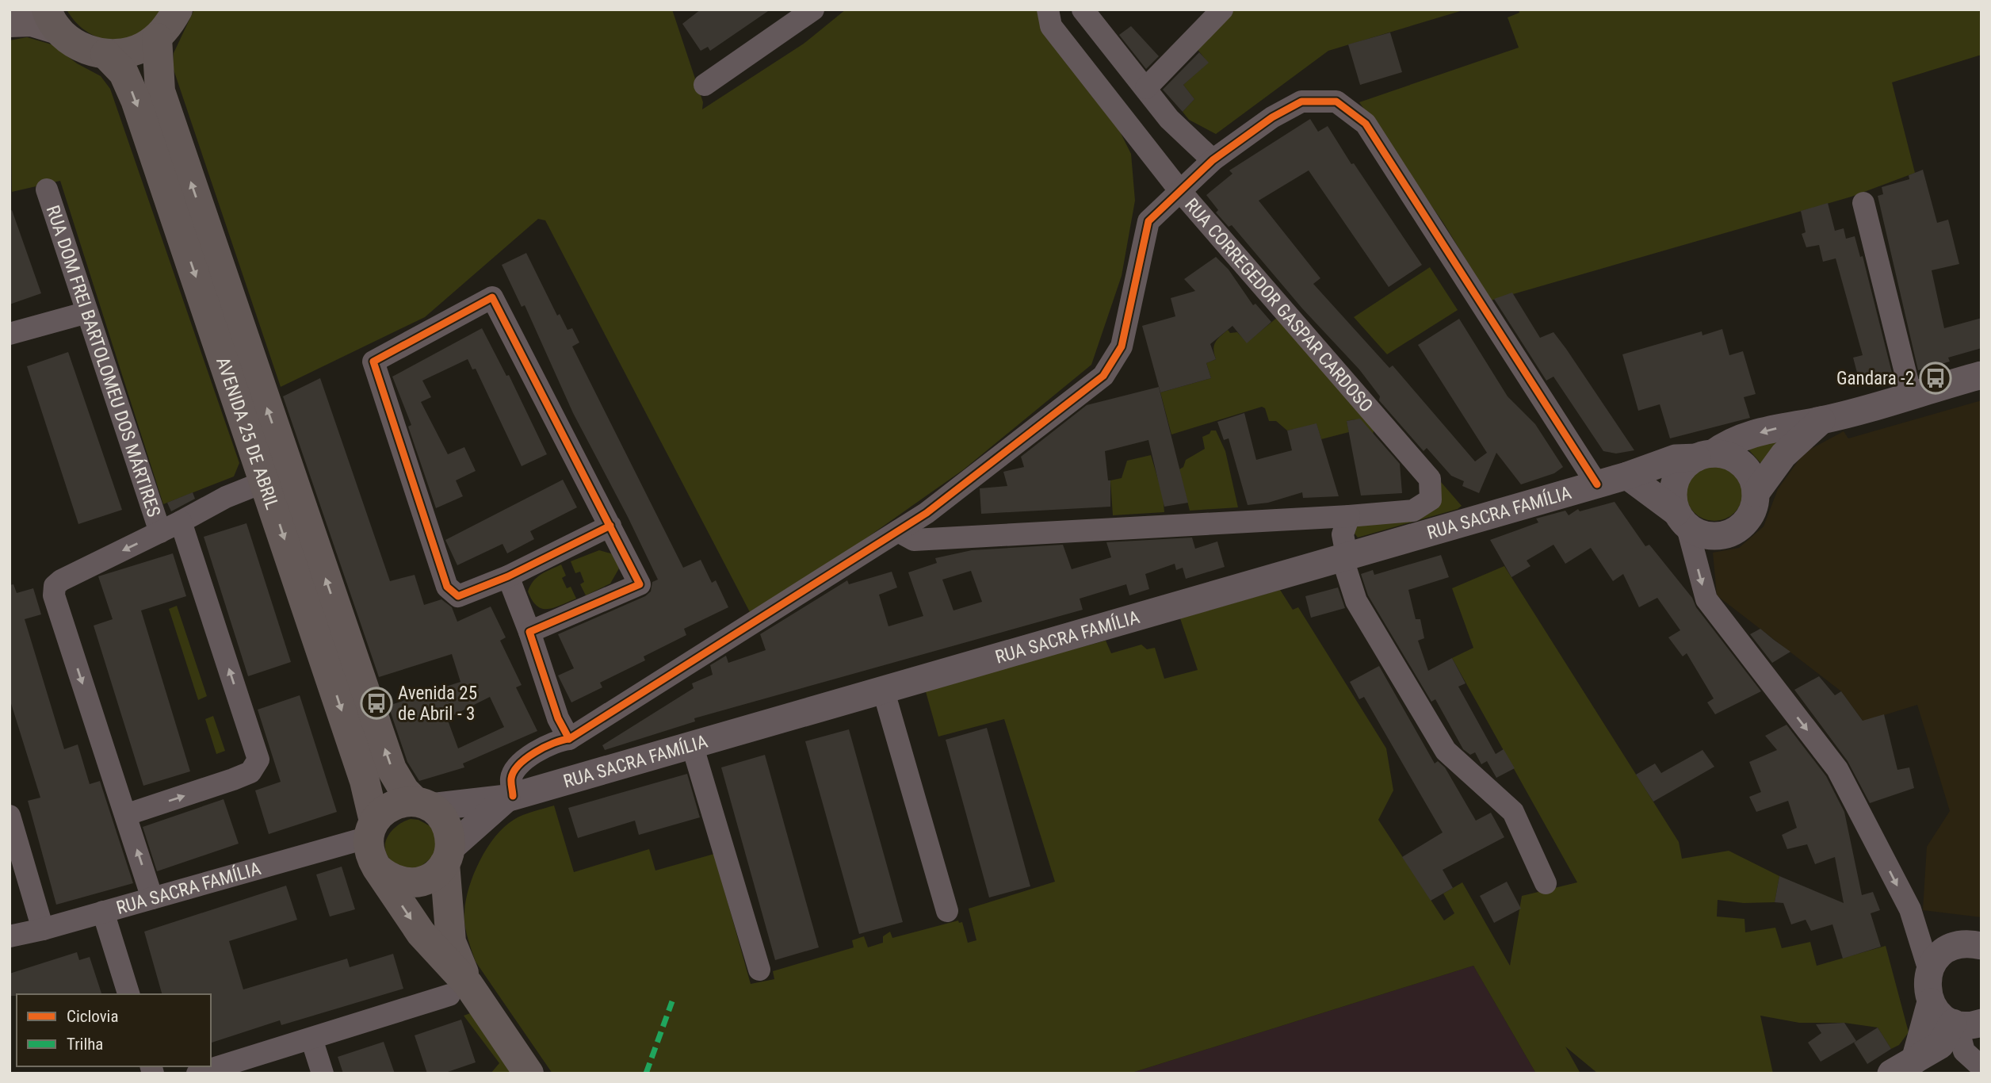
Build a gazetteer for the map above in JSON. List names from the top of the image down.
{
  "streets": {
    "main road": ["AVENIDA 25 DE ABRIL"],
    "street": ["RUA CORREGEDOR GASPAR CARDOSO", "RUA DOM FREI BARTOLOMEU DOS MÁRTIRES", "RUA SACRA FAMÍLIA"]
  },
  "crossings": [
    ["AVENIDA 25 DE ABRIL", "RUA SACRA FAMÍLIA"]
  ],
  "places": {
    "bus stop": ["Gandara -2", "Avenida 25 de Abril - 3"]
  },
  "legend": ["Ciclovia", "Trilha"]
}
